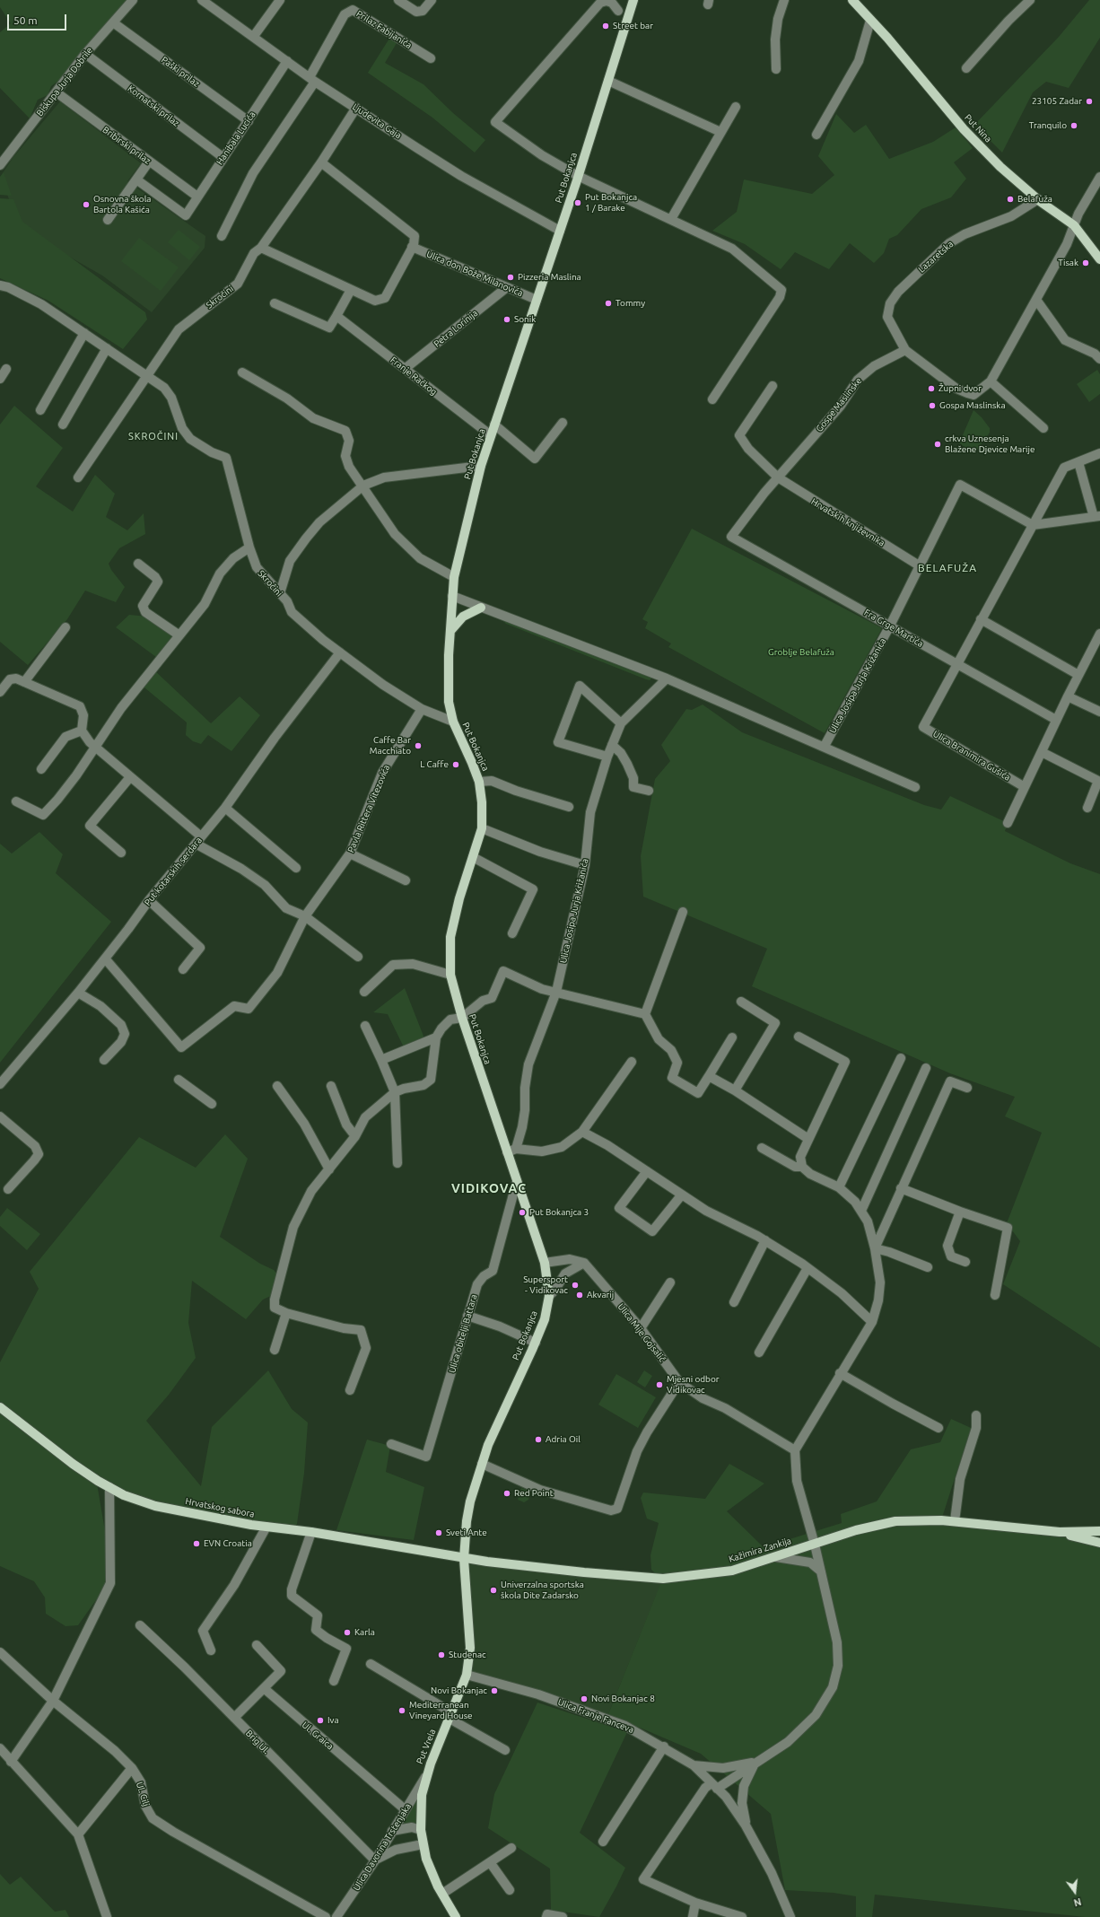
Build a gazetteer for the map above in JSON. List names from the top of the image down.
{
  "streets": {
    "main road": [
      "Put Nina",
      "Put Bokanjca",
      "Hrvatskog sabora",
      "Kažimira Zankija",
      "Put Vrela"
    ],
    "street": [
      "Prilaz Fabijanića",
      "Paški prilaz",
      "Biskupa Jurja Dobrile",
      "Kornatski prilaz",
      "Ljudevita Gaja",
      "Hanibala Lucića",
      "Bribirski prilaz",
      "Lazaretska",
      "Ulica don Bože Milanovića",
      "Skročini",
      "Petra Lorinija",
      "Franje Račkog",
      "Gospe Maslinske",
      "Hrvatskih književnika",
      "Fra Grge Martića",
      "Ulica Josipa Jurja Križanića",
      "Ulica Branimira Gušića",
      "Pavla Rittera Vitezovića",
      "Put kotarskih serdara",
      "Ulica Mije Gojsalić",
      "Ulica obitelji Battara",
      "Ulica Franje Fanceva",
      "Ul. Graica",
      "Brig Ul.",
      "Ul. Cilj",
      "Ulica Davorina Trstenjaka"
    ]
  },
  "crossings": [
    ["Prilaz Fabijanića", "Ljudevita Gaja"],
    ["Paški prilaz", "Biskupa Jurja Dobrile"],
    ["Paški prilaz", "Hanibala Lucića"],
    ["Biskupa Jurja Dobrile", "Kornatski prilaz"],
    ["Biskupa Jurja Dobrile", "Bribirski prilaz"],
    ["Kornatski prilaz", "Hanibala Lucića"],
    ["Ljudevita Gaja", "Hanibala Lucića"],
    ["Ljudevita Gaja", "Put Bokanjca"],
    ["Ljudevita Gaja", "Skročini"],
    ["Put Nina", "Lazaretska"],
    ["Hanibala Lucića", "Bribirski prilaz"],
    ["Put Bokanjca", "Ulica don Bože Milanovića"],
    ["Put Bokanjca", "Skročini"],
    ["Put Bokanjca", "Franje Račkog"],
    ["Put Bokanjca", "Ulica obitelji Battara"],
    ["Put Bokanjca", "Hrvatskog sabora"],
    ["Put Bokanjca", "Kažimira Zankija"],
    ["Put Bokanjca", "Put Vrela"],
    ["Lazaretska", "Gospe Maslinske"],
    ["Ulica don Bože Milanovića", "Petra Lorinija"],
    ["Skročini", "Pavla Rittera Vitezovića"],
    ["Skročini", "Put kotarskih serdara"],
    ["Petra Lorinija", "Franje Račkog"],
    ["Gospe Maslinske", "Hrvatskih književnika"],
    ["Gospe Maslinske", "Fra Grge Martića"],
    ["Hrvatskih književnika", "Ulica Josipa Jurja Križanića"],
    ["Fra Grge Martića", "Ulica Josipa Jurja Križanića"],
    ["Fra Grge Martića", "Ulica Branimira Gušića"],
    ["Pavla Rittera Vitezovića", "Put kotarskih serdara"],
    ["Hrvatskog sabora", "Kažimira Zankija"],
    ["Hrvatskog sabora", "Put Vrela"],
    ["Kažimira Zankija", "Put Vrela"],
    ["Ulica Franje Fanceva", "Put Vrela"],
    ["Ul. Graica", "Ulica Davorina Trstenjaka"],
    ["Brig Ul.", "Ulica Davorina Trstenjaka"],
    ["Put Vrela", "Ulica Davorina Trstenjaka"]
  ],
  "districts": ["SKROČINI", "BELAFUŽA", "VIDIKOVAC"],
  "parks": ["Groblje Belafuža"],
  "places": [
    "Street bar",
    "23105 Zadar",
    "Tranquilo",
    "Belafuža",
    "Put Bokanjca 1 / Barake",
    "Osnovna škola Bartola Kašića",
    "Tisak",
    "Pizzeria Maslina",
    "Tommy",
    "Sonik",
    "Župni dvor",
    "Gospa Maslinska",
    "crkva Uznesenja Blažene Djevice Marije",
    "Caffe Bar Macchiato",
    "L Caffe",
    "Put Bokanjca 3",
    "Supersport - Vidikovac",
    "Akvarij",
    "Mjesni odbor Vidikovac",
    "Adria Oil",
    "Red Point",
    "Sveti Ante",
    "EVN Croatia",
    "Univerzalna sportska škola Dite Zadarsko",
    "Karla",
    "Studenac",
    "Novi Bokanjac",
    "Novi Bokanjac 8",
    "Mediterranean Vineyard House",
    "Iva"
  ],
  "scale_bar": "50 m",
  "north": "bottom"
}
